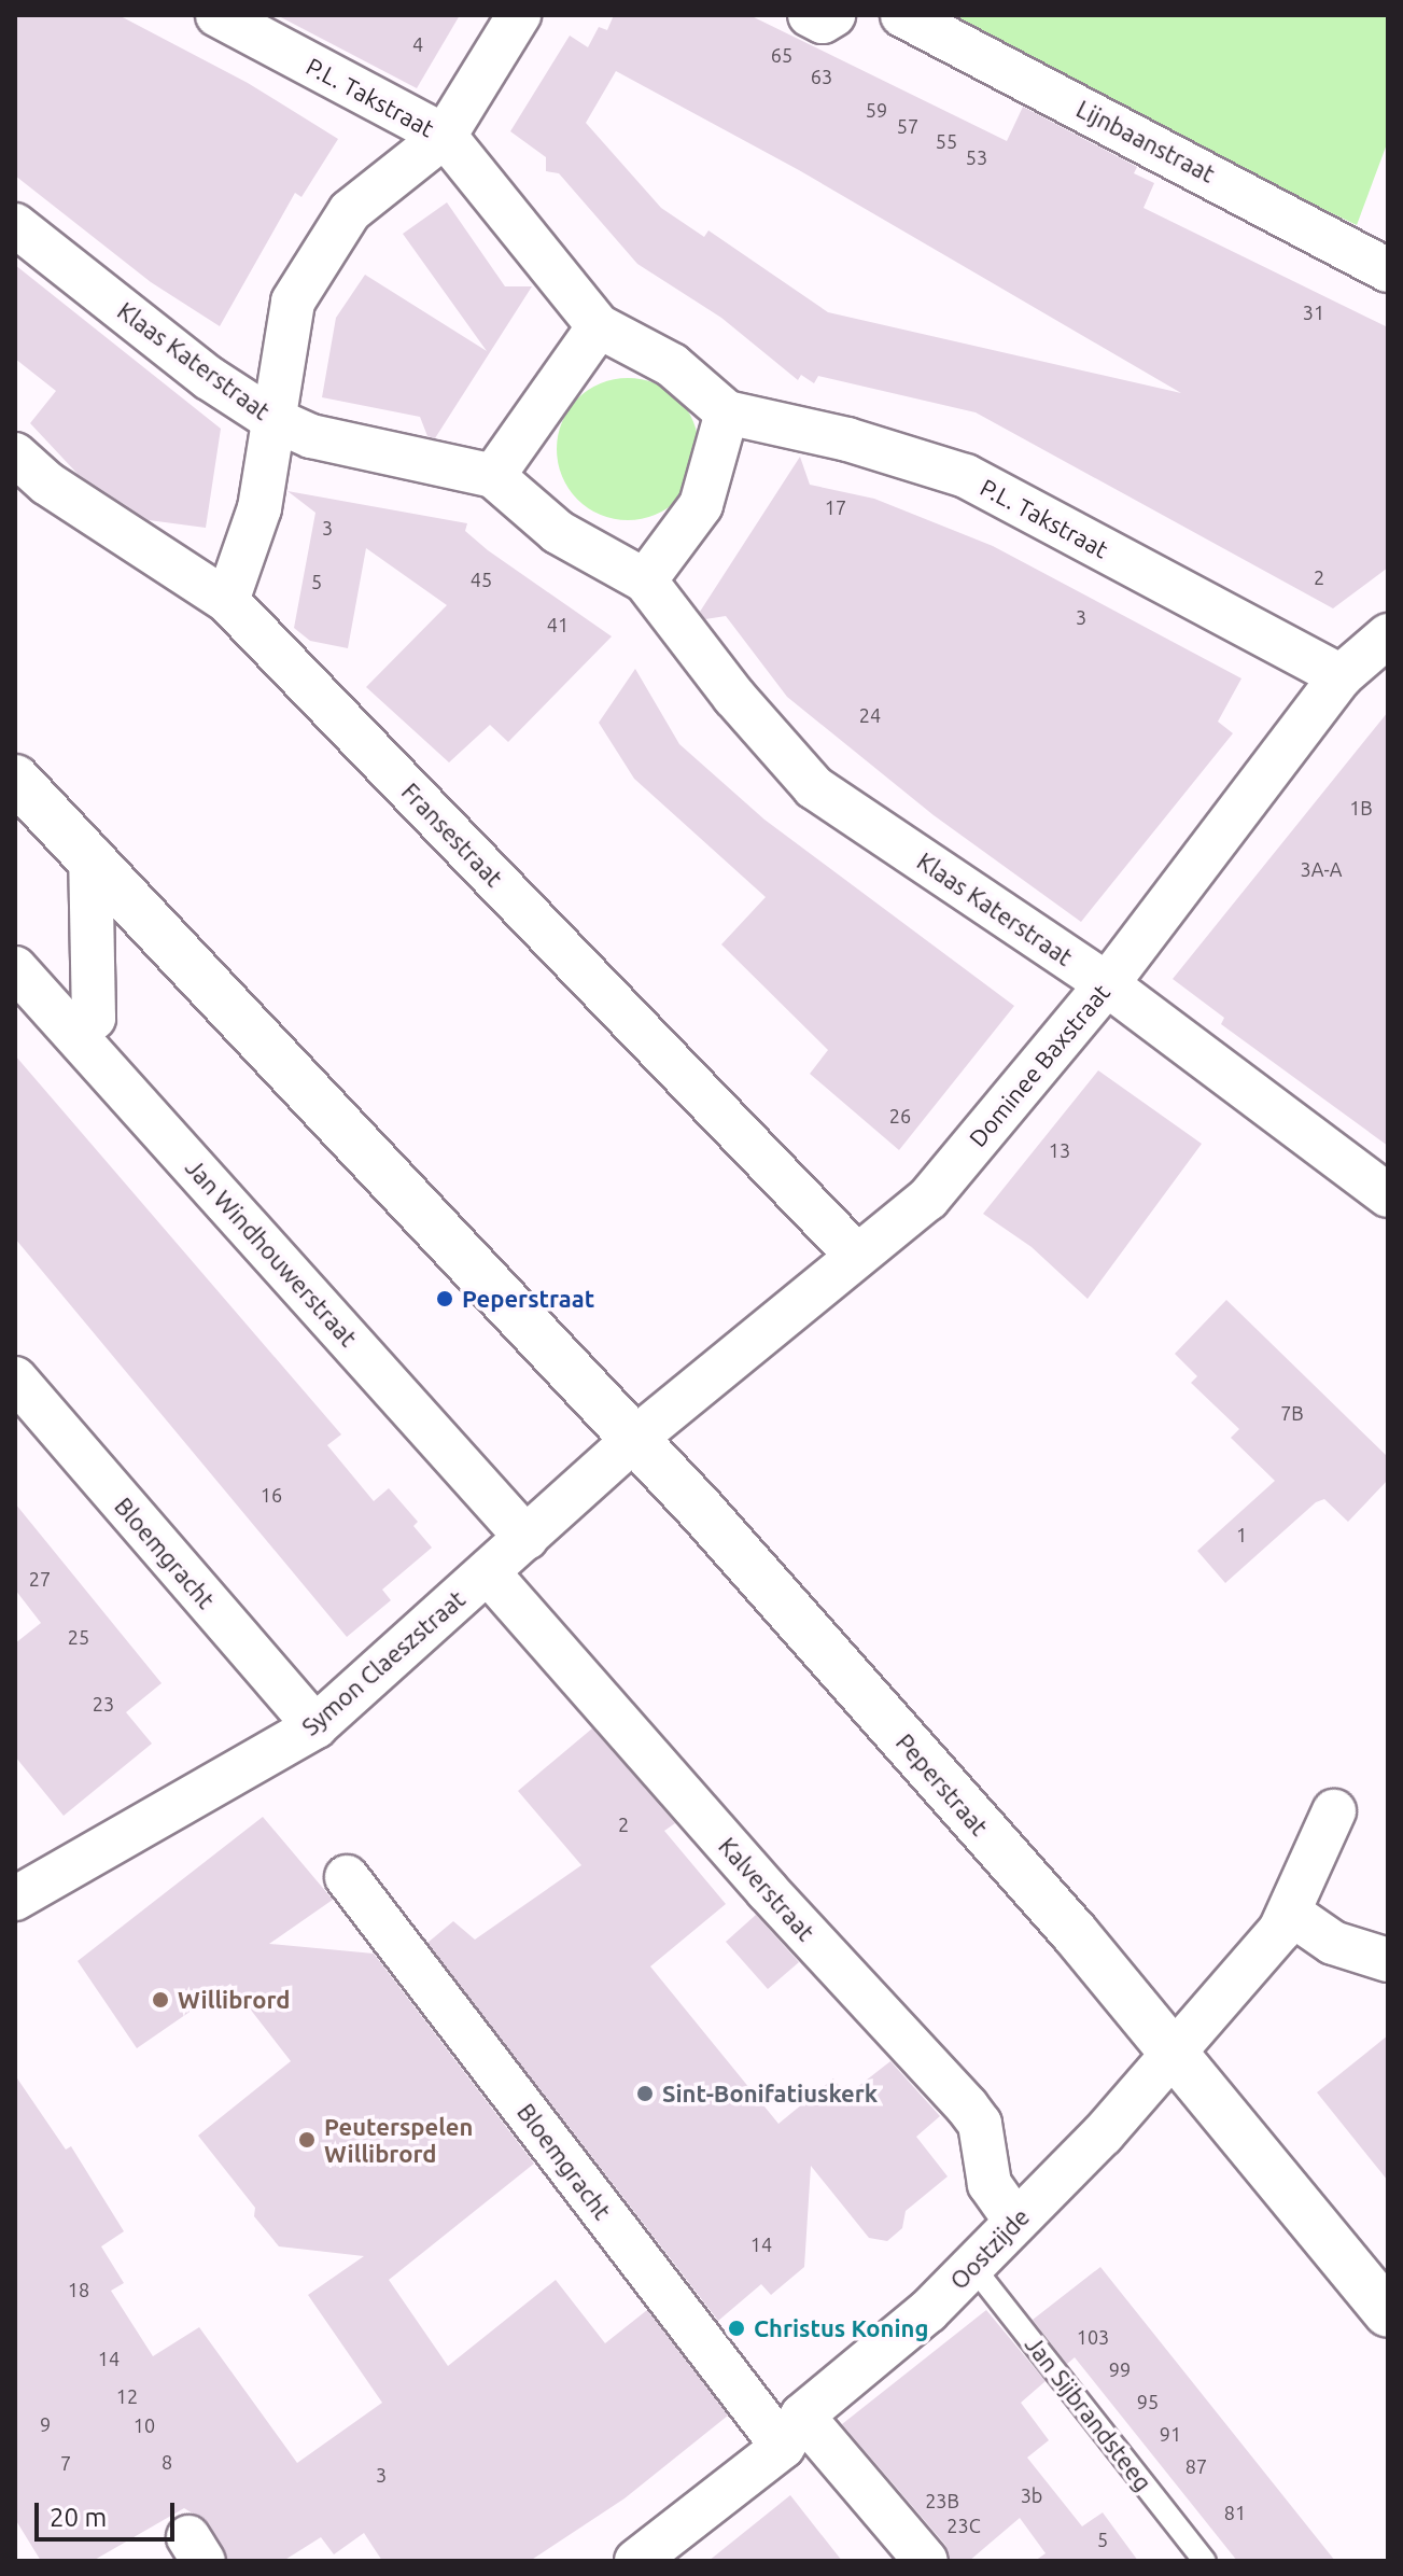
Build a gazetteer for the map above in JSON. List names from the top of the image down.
{
  "streets": {
    "street": [
      "P.L. Takstraat",
      "Lijnbaanstraat",
      "Klaas Katerstraat",
      "Fransestraat",
      "Dominee Baxstraat",
      "Jan Windhouwerstraat",
      "Bloemgracht",
      "Symon Claeszstraat",
      "Peperstraat",
      "Kalverstraat",
      "Oostzijde"
    ],
    "lane": ["Jan Sijbrandsteeg"]
  },
  "crossings": [
    ["P.L. Takstraat", "Dominee Baxstraat"],
    ["Klaas Katerstraat", "Dominee Baxstraat"],
    ["Fransestraat", "Dominee Baxstraat"],
    ["Dominee Baxstraat", "Symon Claeszstraat"],
    ["Dominee Baxstraat", "Peperstraat"],
    ["Jan Windhouwerstraat", "Symon Claeszstraat"],
    ["Bloemgracht", "Symon Claeszstraat"],
    ["Bloemgracht", "Oostzijde"],
    ["Symon Claeszstraat", "Peperstraat"],
    ["Symon Claeszstraat", "Kalverstraat"],
    ["Peperstraat", "Oostzijde"],
    ["Kalverstraat", "Oostzijde"],
    ["Oostzijde", "Jan Sijbrandsteeg"]
  ],
  "places": [
    "Peperstraat",
    "Willibrord",
    "Sint-Bonifatiuskerk",
    "Peuterspelen Willibrord",
    "Christus Koning"
  ],
  "house_numbers": [
    "4",
    "65",
    "63",
    "59",
    "57",
    "55",
    "53",
    "31",
    "17",
    "3",
    "2",
    "45",
    "5",
    "3",
    "41",
    "24",
    "1B",
    "3A-A",
    "26",
    "13",
    "7B",
    "16",
    "1",
    "27",
    "25",
    "23",
    "2",
    "14",
    "18",
    "103",
    "14",
    "99",
    "12",
    "95",
    "9",
    "10",
    "91",
    "8",
    "7",
    "87",
    "3",
    "3b",
    "23B",
    "81",
    "23C",
    "5"
  ],
  "scale_bar": "20 m"
}
